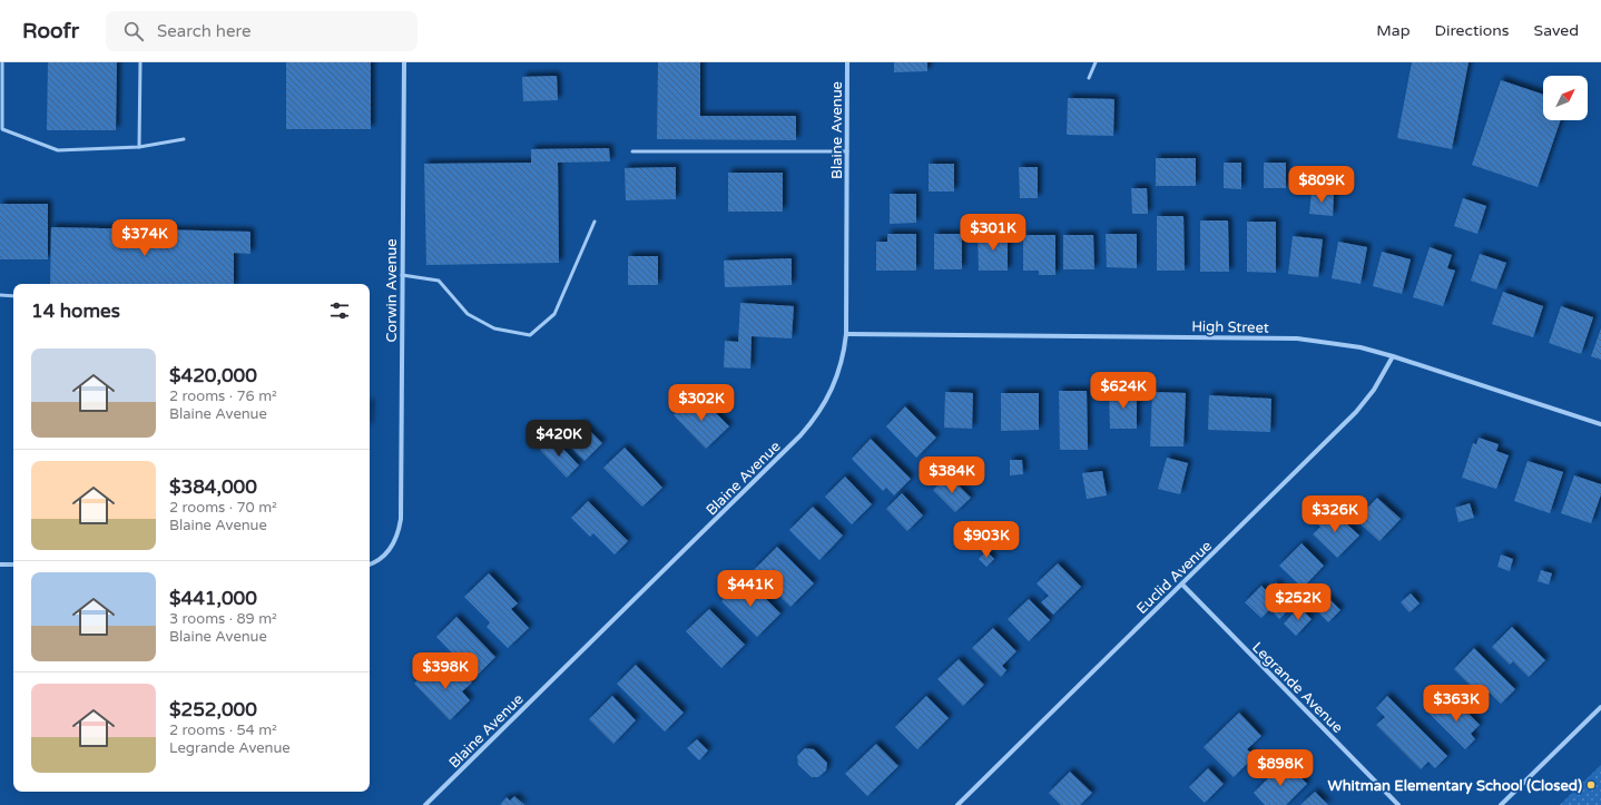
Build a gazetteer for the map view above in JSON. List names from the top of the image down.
{
  "streets": {
    "street": [
      "Blaine Avenue",
      "Corwin Avenue",
      "High Street",
      "Euclid Avenue",
      "Legrande Avenue"
    ]
  },
  "crossings": [
    ["Blaine Avenue", "High Street"],
    ["High Street", "Euclid Avenue"],
    ["Euclid Avenue", "Legrande Avenue"]
  ],
  "places": ["Whitman Elementary School (Closed)"],
  "north": "top right",
  "page": {
    "header": "Roofr",
    "search": "Search here",
    "nav": ["Map", "Directions", "Saved"],
    "price": [
      "$809K",
      "$301K",
      "$374K",
      "$624K",
      "$302K",
      "$420K",
      "$384K",
      "$326K",
      "$903K",
      "$441K",
      "$252K",
      "$398K",
      "$363K",
      "$898K"
    ],
    "heading": "14 homes",
    "list": [
      {
        "name": "$420,000",
        "note": "2 rooms · 76 m² · Blaine Avenue"
      },
      {
        "name": "$384,000",
        "note": "2 rooms · 70 m² · Blaine Avenue"
      },
      {
        "name": "$441,000",
        "note": "3 rooms · 89 m² · Blaine Avenue"
      },
      {
        "name": "$252,000",
        "note": "2 rooms · 54 m² · Legrande Avenue"
      }
    ]
  }
}
